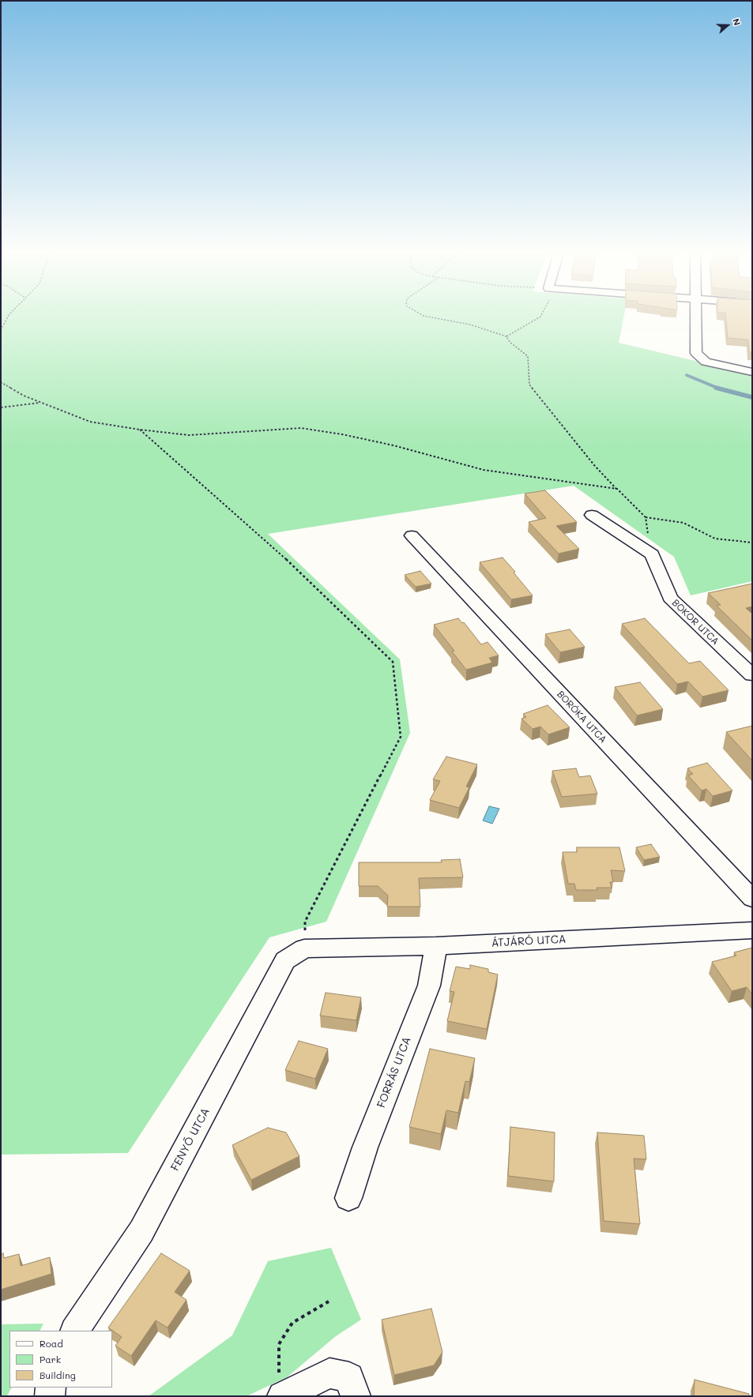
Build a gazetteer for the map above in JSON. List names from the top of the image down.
{
  "streets": {
    "street": [
      "BOKOR UTCA",
      "BORÓKA UTCA",
      "ÁTJÁRÓ UTCA",
      "FORRÁS UTCA",
      "FENYŐ UTCA"
    ]
  },
  "crossings": [
    ["ÁTJÁRÓ UTCA", "FORRÁS UTCA"],
    ["ÁTJÁRÓ UTCA", "FENYŐ UTCA"]
  ],
  "legend": ["Road", "Park", "Building"],
  "north": "right"
}
